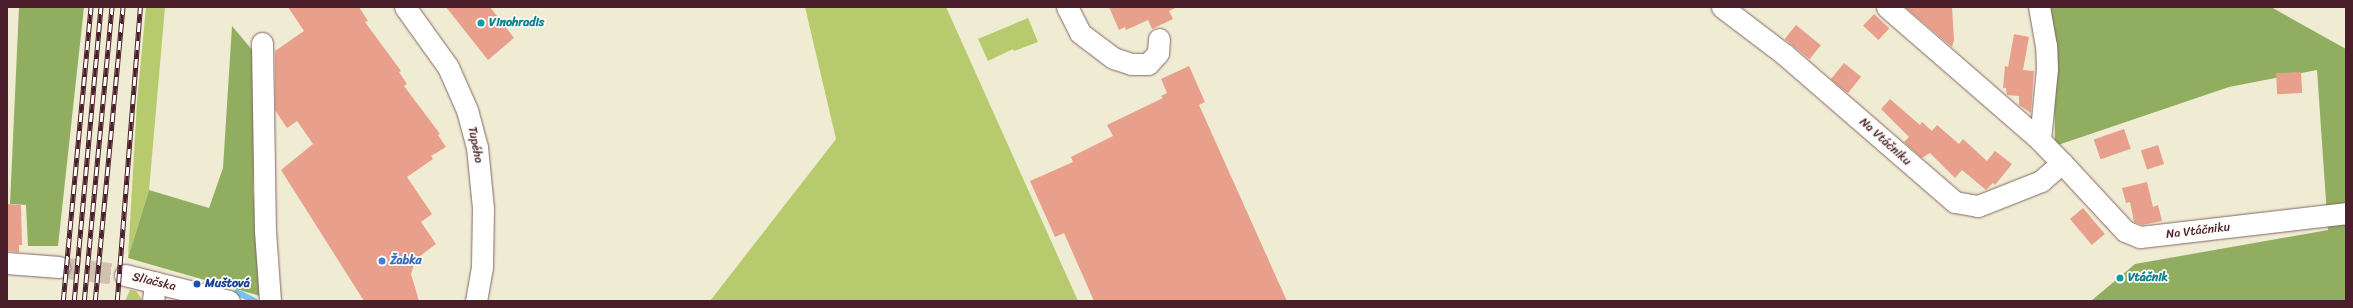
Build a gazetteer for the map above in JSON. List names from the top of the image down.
{
  "streets": {
    "street": ["Na Vtáčniku", "Tupého", "Sliačska"]
  },
  "places": [
    "Vinohradis",
    "Žabka",
    "Vtáčnik",
    "Muštová"
  ]
}
